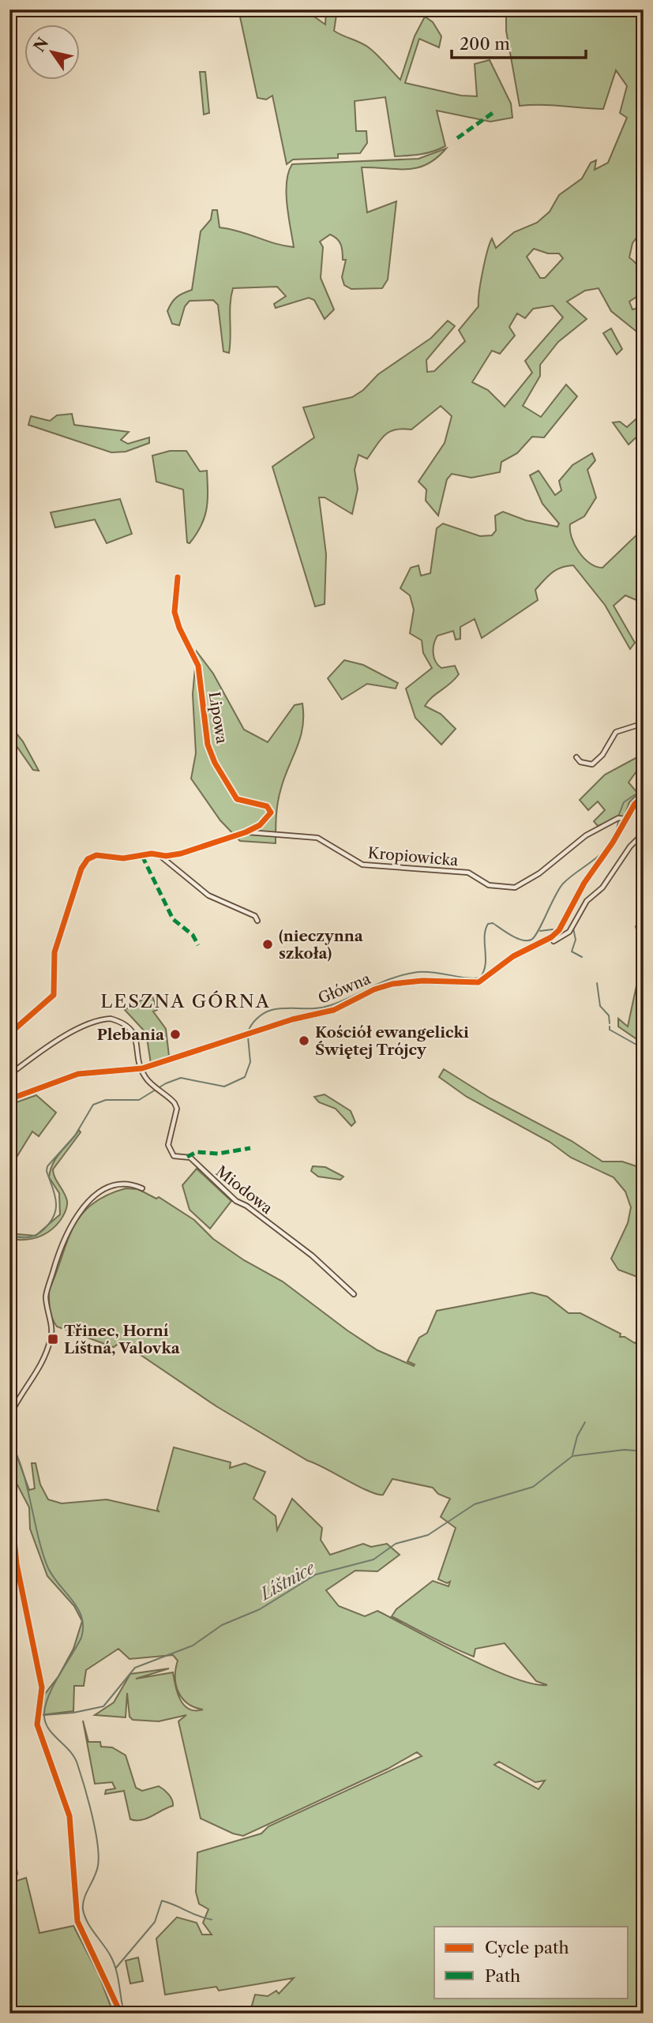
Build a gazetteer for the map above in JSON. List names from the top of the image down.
{
  "streets": {
    "street": [
      "Lipowa",
      "Kropiowicka",
      "Główna",
      "Miodowa"
    ]
  },
  "crossings": [
    ["Lipowa", "Kropiowicka"],
    ["Kropiowicka", "Główna"],
    ["Główna", "Miodowa"]
  ],
  "districts": ["LESZNA GÓRNA"],
  "water": ["Líštnice"],
  "places": {
    "other": ["(nieczynna szkoła)", "Plebania", "Kościół ewangelicki Świętej Trójcy"],
    "transit": ["Třinec, Horní Líštná, Valovka"]
  },
  "legend": ["Cycle path", "Path"],
  "scale_bar": "200 m",
  "north": "top left"
}
